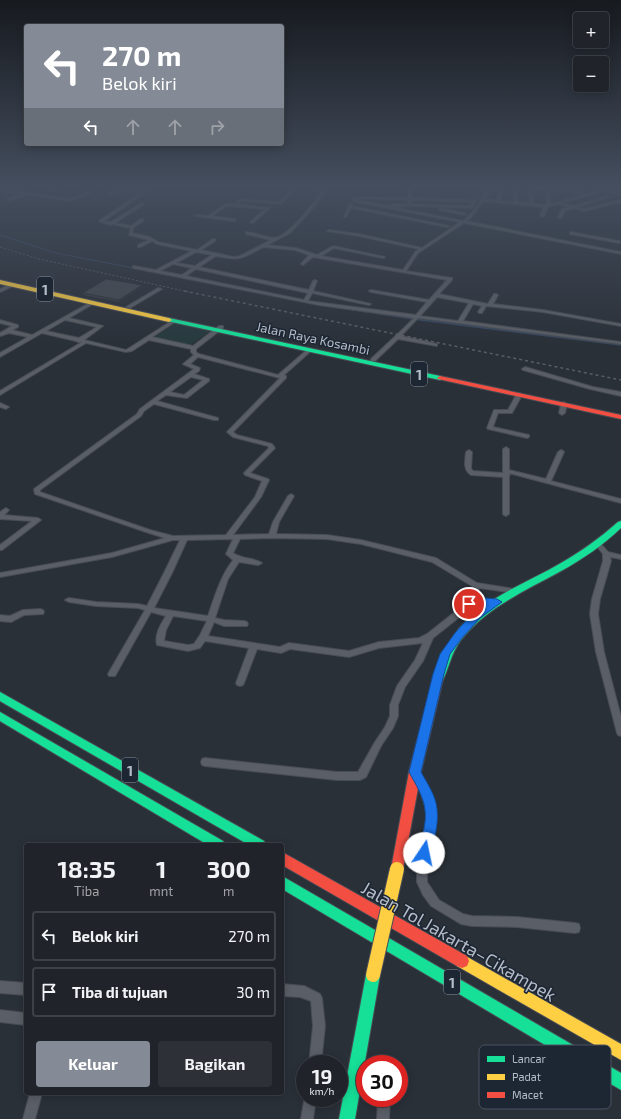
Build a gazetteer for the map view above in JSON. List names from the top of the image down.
{
  "streets": {
    "main road": ["1", "Jalan Raya Kosambi", "Jalan Tol Jakarta–Cikampek"]
  },
  "legend": ["Lancar", "Padat", "Macet"],
  "page": {
    "map_buttons": ["+", "−"],
    "turn": ["270 m", "Belok kiri"],
    "eta": [
      "18:35",
      "Tiba",
      "1",
      "mnt",
      "300",
      "m"
    ],
    "list": [
      {
        "name": "Belok kiri",
        "value": "270 m"
      },
      {
        "name": "Tiba di tujuan",
        "value": "30 m"
      }
    ],
    "buttons": ["Keluar", "Bagikan"],
    "speed": "19 km/h",
    "limit": "30"
  }
}
